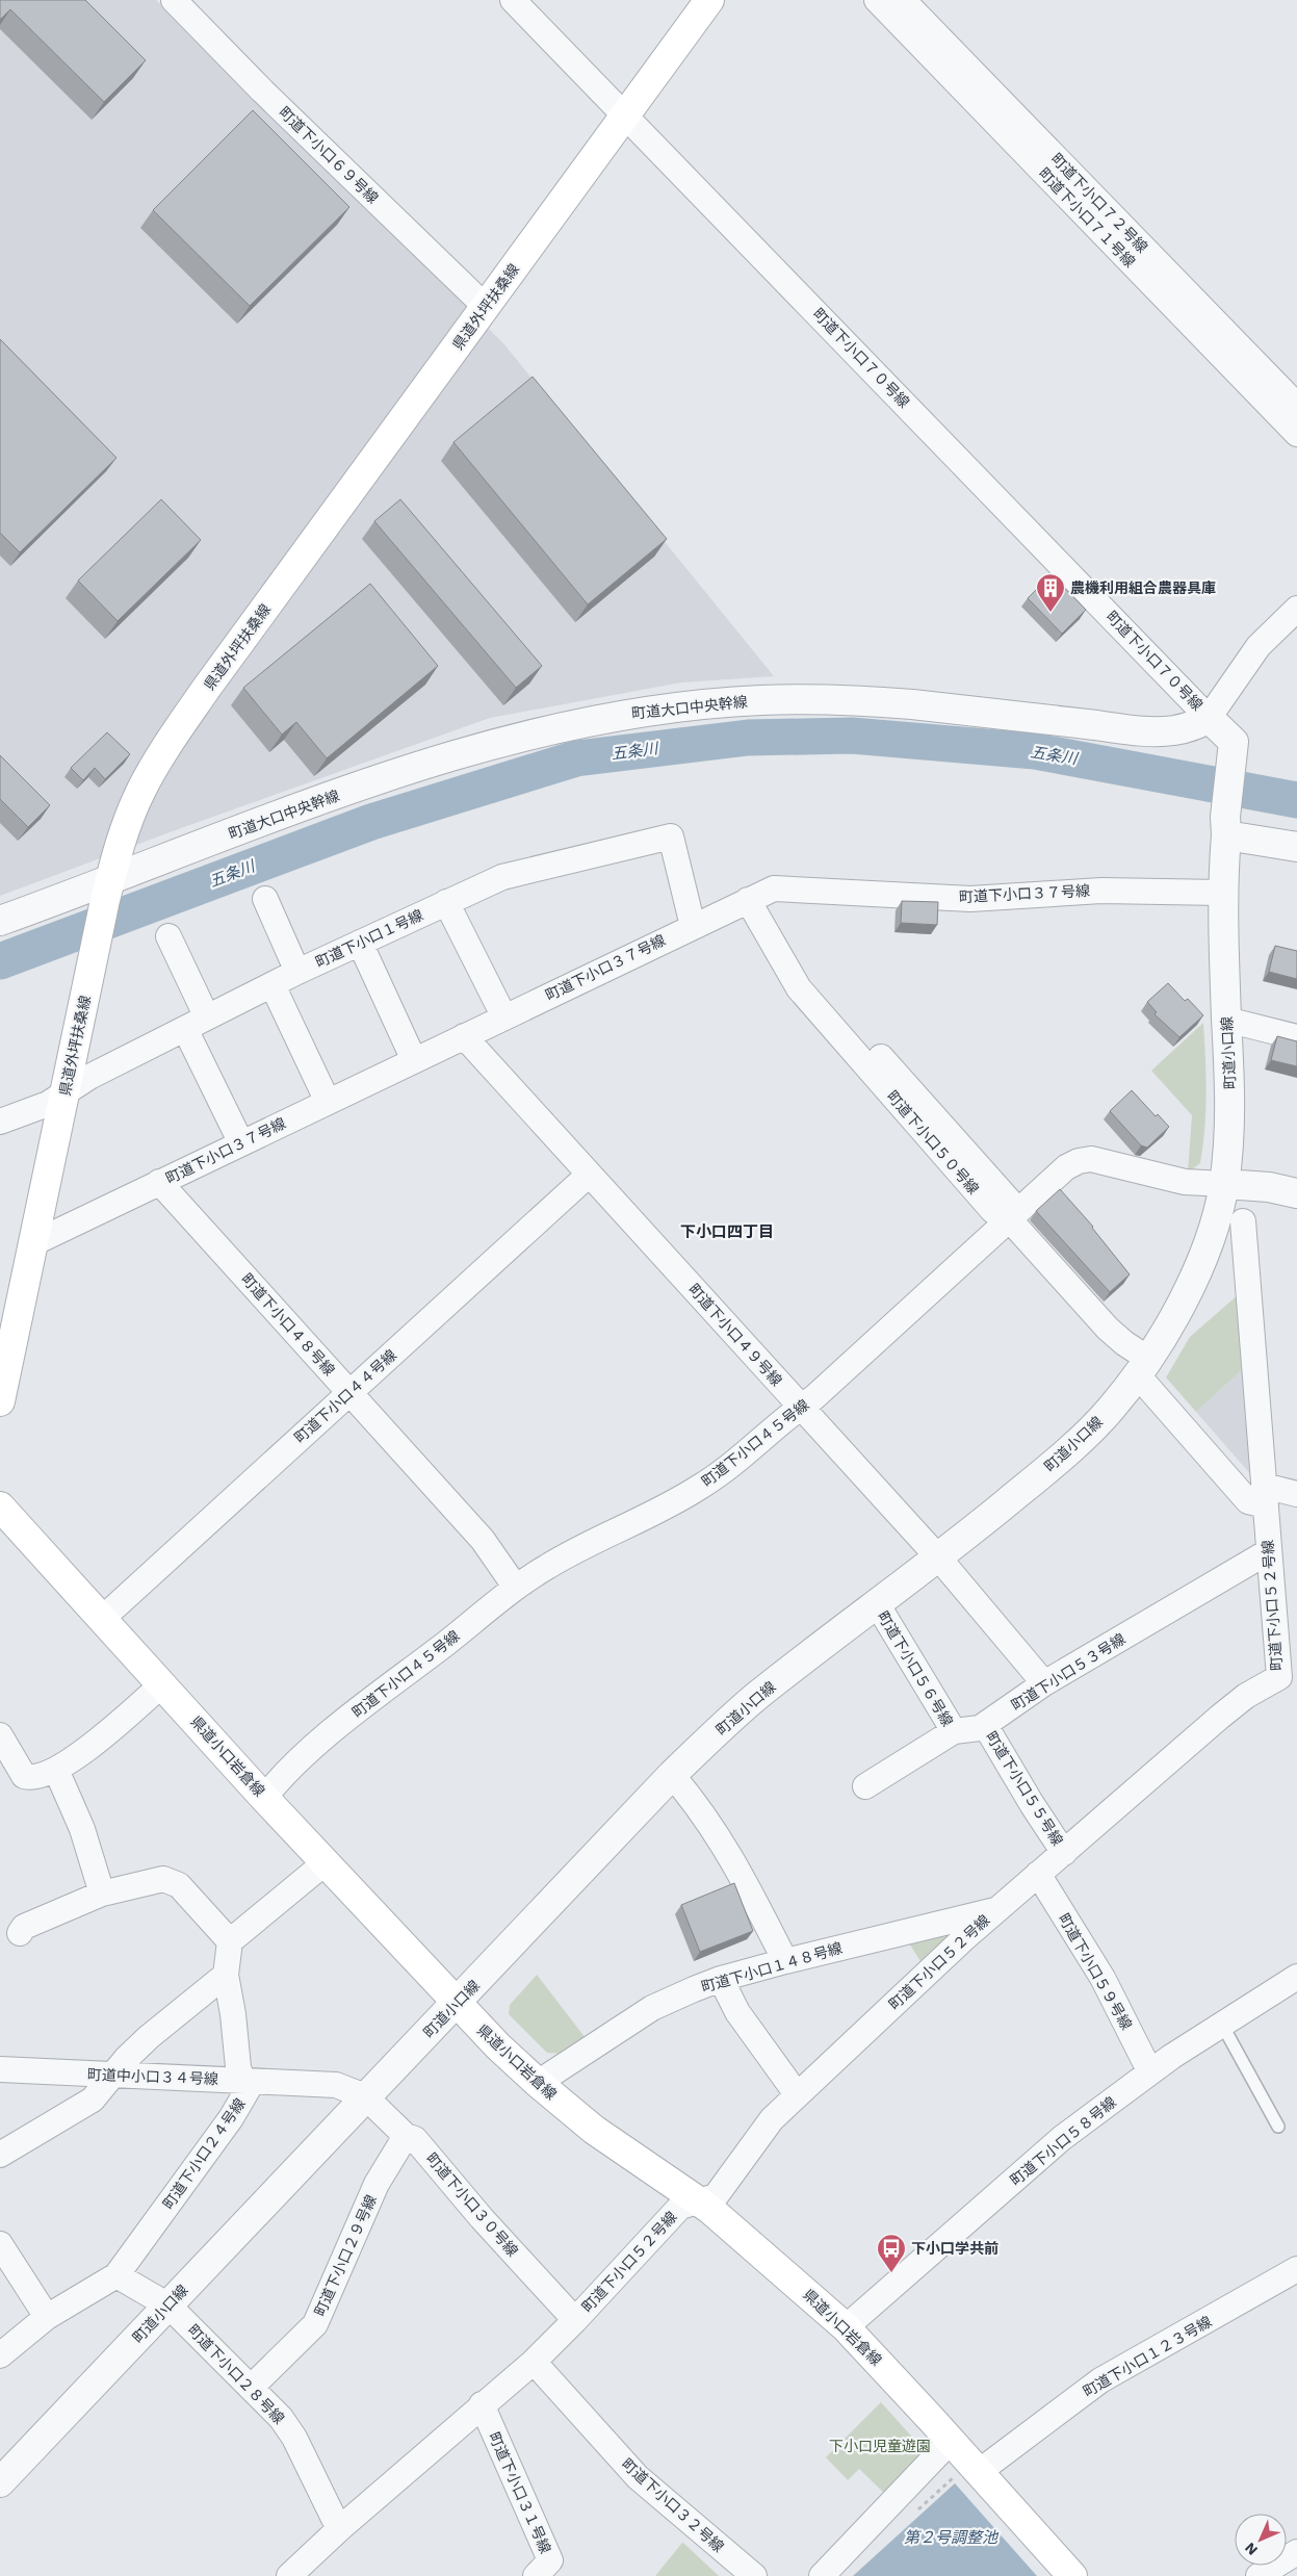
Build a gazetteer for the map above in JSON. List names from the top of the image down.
{
  "streets": {
    "main road": ["県道外坪扶桑線", "県道小口岩倉線"],
    "street": [
      "町道下小口６９号線",
      "町道下小口７２号線",
      "町道下小口７１号線",
      "町道下小口７０号線",
      "町道大口中央幹線",
      "町道下小口３７号線",
      "町道下小口１号線",
      "町道小口線",
      "町道下小口５０号線",
      "町道下小口４９号線",
      "町道下小口４４号線",
      "町道下小口４５号線",
      "町道下小口５２号線",
      "町道下小口５６号線",
      "町道下小口５３号線",
      "町道下小口５５号線",
      "町道下小口１４８号線",
      "町道下小口５９号線",
      "町道中小口３４号線",
      "町道下小口５８号線",
      "町道下小口２４号線",
      "町道下小口３０号線",
      "町道下小口２９号線",
      "町道下小口１２３号線",
      "町道下小口２８号線",
      "町道下小口３１号線",
      "町道下小口３２号線"
    ]
  },
  "crossings": [
    ["町道下小口６９号線", "県道外坪扶桑線"],
    ["県道外坪扶桑線", "町道下小口７０号線"],
    ["県道外坪扶桑線", "町道大口中央幹線"],
    ["県道外坪扶桑線", "町道下小口３７号線"],
    ["県道外坪扶桑線", "町道下小口１号線"],
    ["町道下小口７０号線", "町道大口中央幹線"],
    ["町道下小口３７号線", "町道下小口１号線"],
    ["町道下小口３７号線", "町道小口線"],
    ["町道下小口３７号線", "町道下小口５０号線"],
    ["町道下小口３７号線", "町道下小口４９号線"],
    ["町道小口線", "町道下小口５０号線"],
    ["町道小口線", "町道下小口４９号線"],
    ["町道小口線", "町道下小口４５号線"],
    ["町道小口線", "町道下小口５６号線"],
    ["町道小口線", "県道小口岩倉線"],
    ["町道小口線", "町道中小口３４号線"],
    ["町道小口線", "町道下小口３０号線"],
    ["町道小口線", "町道下小口２８号線"],
    ["町道下小口５０号線", "町道下小口４５号線"],
    ["町道下小口５０号線", "町道下小口５２号線"],
    ["町道下小口４９号線", "町道下小口４４号線"],
    ["町道下小口４９号線", "町道下小口４５号線"],
    ["町道下小口４９号線", "町道下小口５３号線"],
    ["町道下小口４４号線", "県道小口岩倉線"],
    ["町道下小口４５号線", "県道小口岩倉線"],
    ["町道下小口５２号線", "町道下小口５３号線"],
    ["町道下小口５２号線", "県道小口岩倉線"],
    ["町道下小口５２号線", "町道下小口５５号線"],
    ["町道下小口５２号線", "町道下小口１４８号線"],
    ["町道下小口５２号線", "町道下小口５９号線"],
    ["町道下小口５２号線", "町道下小口３０号線"],
    ["町道下小口５２号線", "町道下小口２８号線"],
    ["町道下小口５２号線", "町道下小口３１号線"],
    ["町道下小口５２号線", "町道下小口３２号線"],
    ["町道下小口５６号線", "町道下小口５３号線"],
    ["町道下小口５３号線", "町道下小口５５号線"],
    ["県道小口岩倉線", "町道下小口１４８号線"],
    ["県道小口岩倉線", "町道下小口５８号線"],
    ["県道小口岩倉線", "町道下小口１２３号線"],
    ["町道下小口５９号線", "町道下小口５８号線"],
    ["町道中小口３４号線", "町道下小口２４号線"],
    ["町道中小口３４号線", "町道下小口３０号線"],
    ["町道下小口２４号線", "町道下小口２８号線"],
    ["町道下小口３０号線", "町道下小口２９号線"],
    ["町道下小口２９号線", "町道下小口２８号線"]
  ],
  "districts": ["下小口四丁目"],
  "water": ["五条川", "第２号調整池"],
  "parks": ["下小口児童遊園"],
  "places": {
    "building": ["農機利用組合農器具庫"],
    "bus stop": ["下小口学共前"]
  },
  "north": "bottom left"
}
